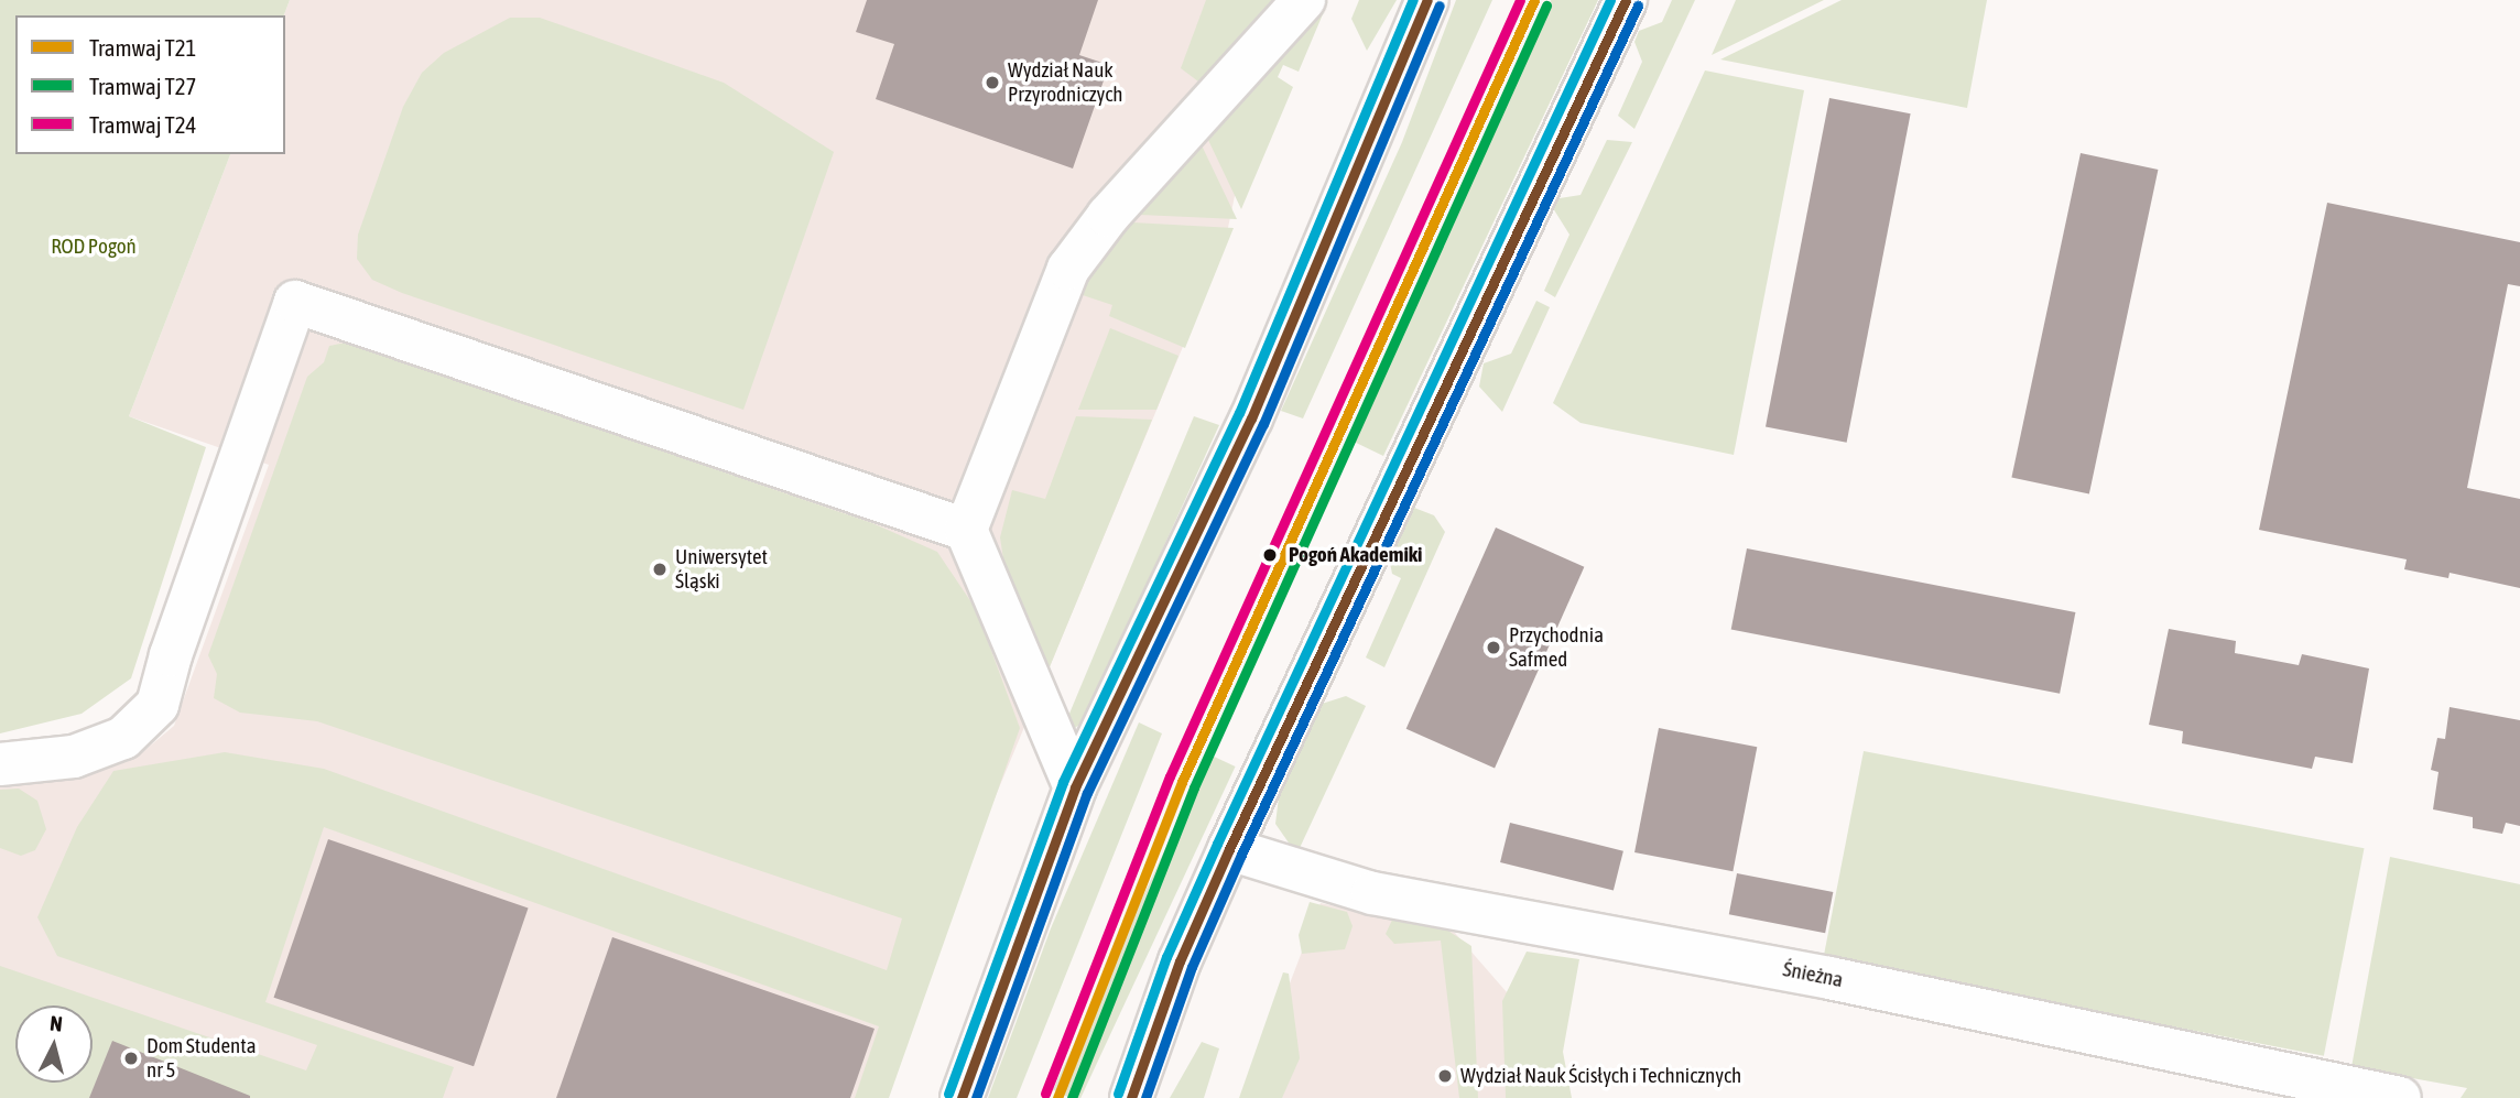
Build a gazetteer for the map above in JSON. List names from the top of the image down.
{
  "streets": {
    "street": ["Śnieżna"]
  },
  "parks": ["ROD Pogoń"],
  "places": [
    "Wydział Nauk Przyrodniczych",
    "Pogoń Akademiki",
    "Uniwersytet Śląski",
    "Przychodnia Safmed",
    "Dom Studenta nr 5",
    "Wydział Nauk Ścisłych i Technicznych"
  ],
  "lines": ["tram line T21", "tram line T24", "tram line T27"],
  "legend": ["Tramwaj T21", "Tramwaj T27", "Tramwaj T24"],
  "north": "top"
}
